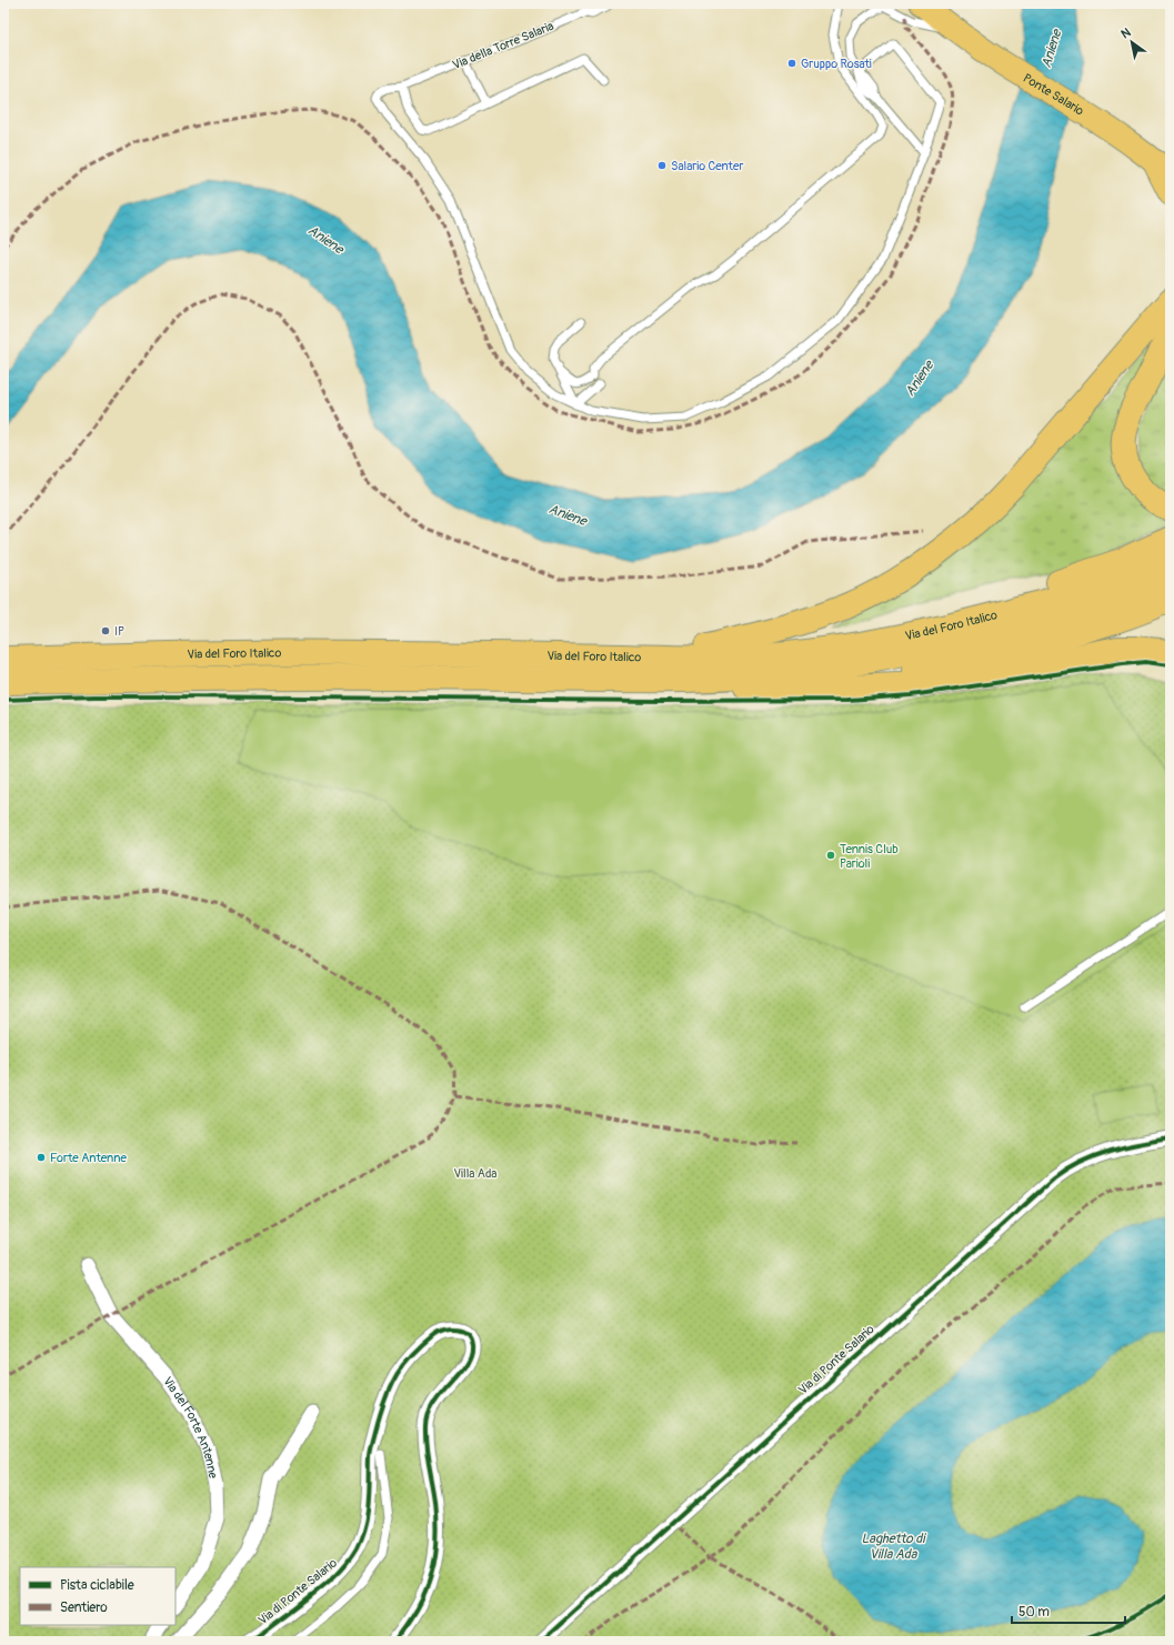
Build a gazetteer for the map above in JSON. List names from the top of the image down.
{
  "streets": {
    "highway": ["Via del Foro Italico"],
    "main road": ["Ponte Salario"],
    "street": ["Via della Torre Salaria", "Via di Ponte Salario", "Via del Forte Antenne"]
  },
  "water": ["Aniene", "Laghetto di Villa Ada"],
  "parks": ["Villa Ada"],
  "places": [
    "Gruppo Rosati",
    "Salario Center",
    "IP",
    "Tennis Club Parioli",
    "Forte Antenne"
  ],
  "legend": ["Pista ciclabile", "Sentiero"],
  "scale_bar": "50 m",
  "north": "top left"
}
